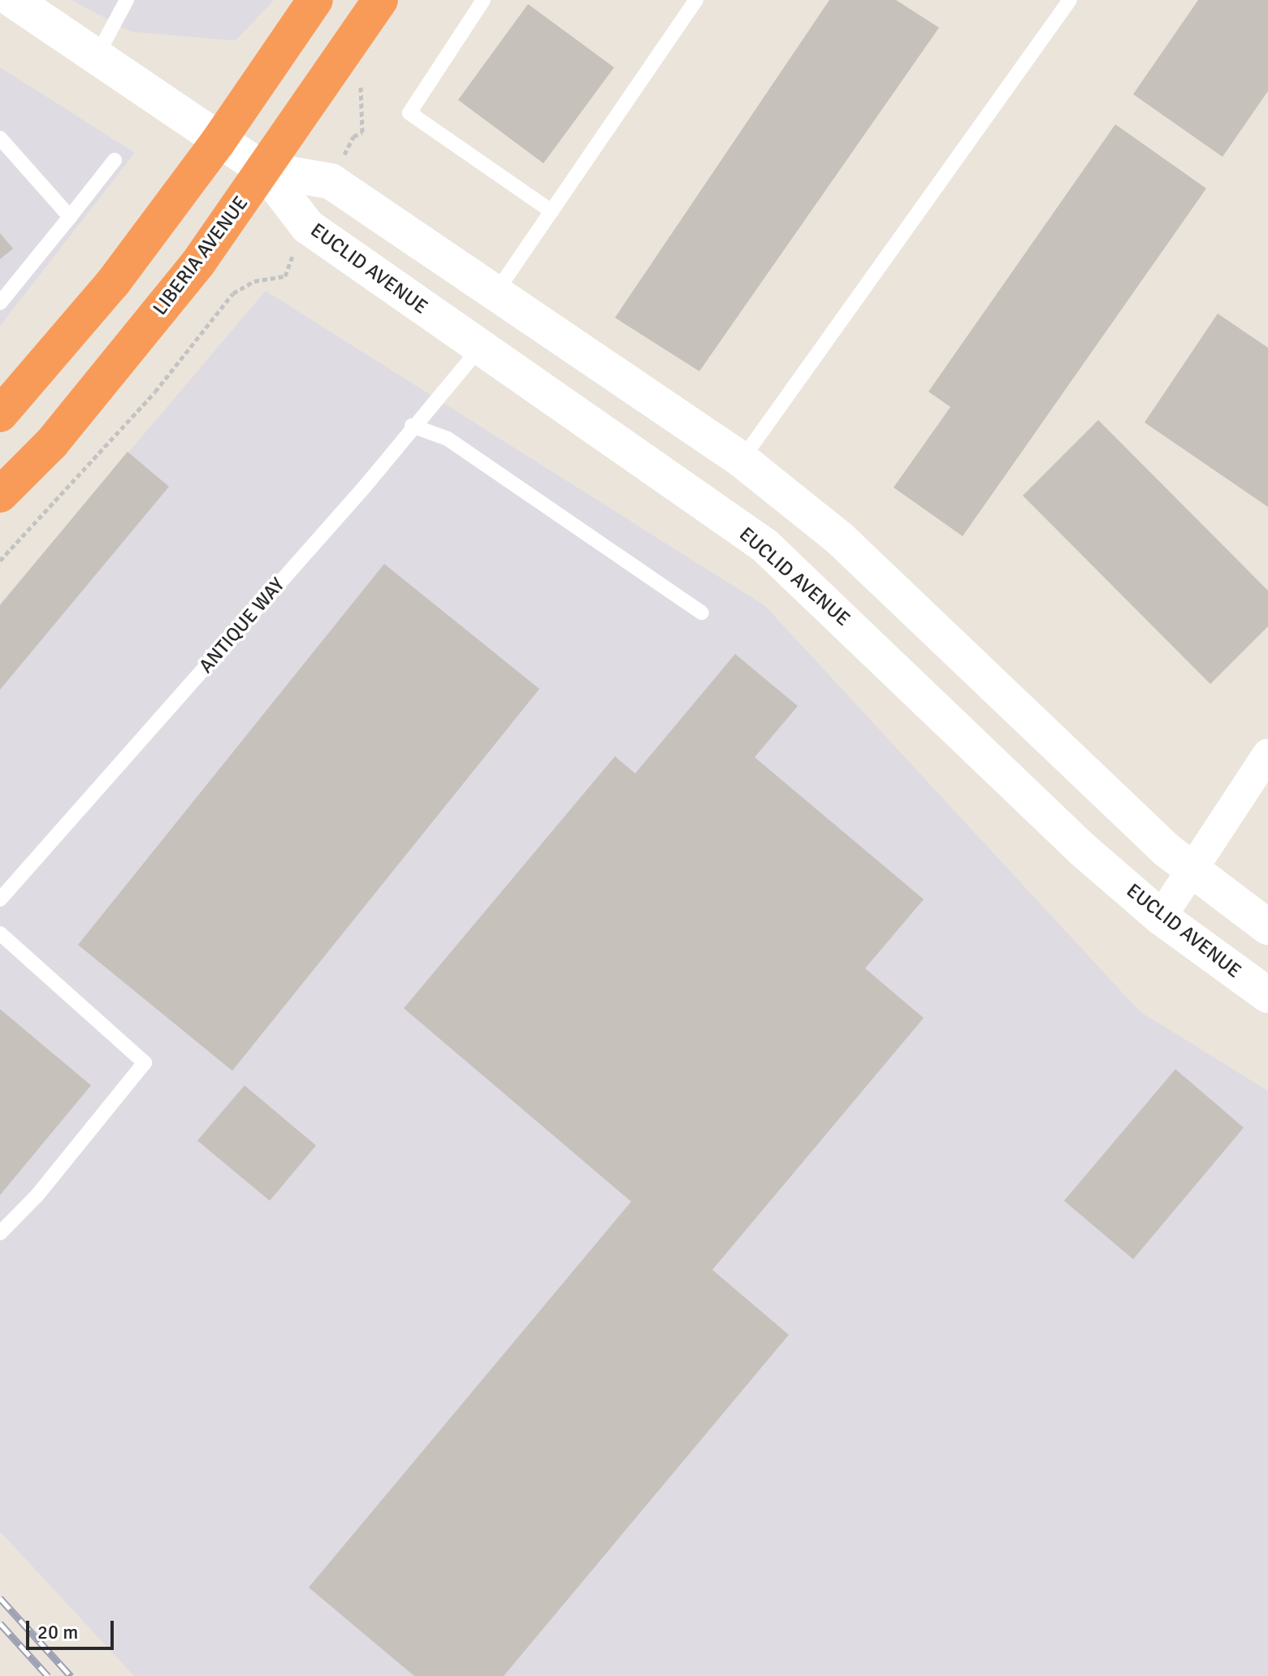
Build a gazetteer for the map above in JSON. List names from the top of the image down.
{
  "streets": {
    "highway": ["LIBERIA AVENUE"],
    "main road": ["EUCLID AVENUE"],
    "lane": ["ANTIQUE WAY"]
  },
  "crossings": [
    ["LIBERIA AVENUE", "EUCLID AVENUE"],
    ["EUCLID AVENUE", "ANTIQUE WAY"]
  ],
  "scale_bar": "20 m"
}
